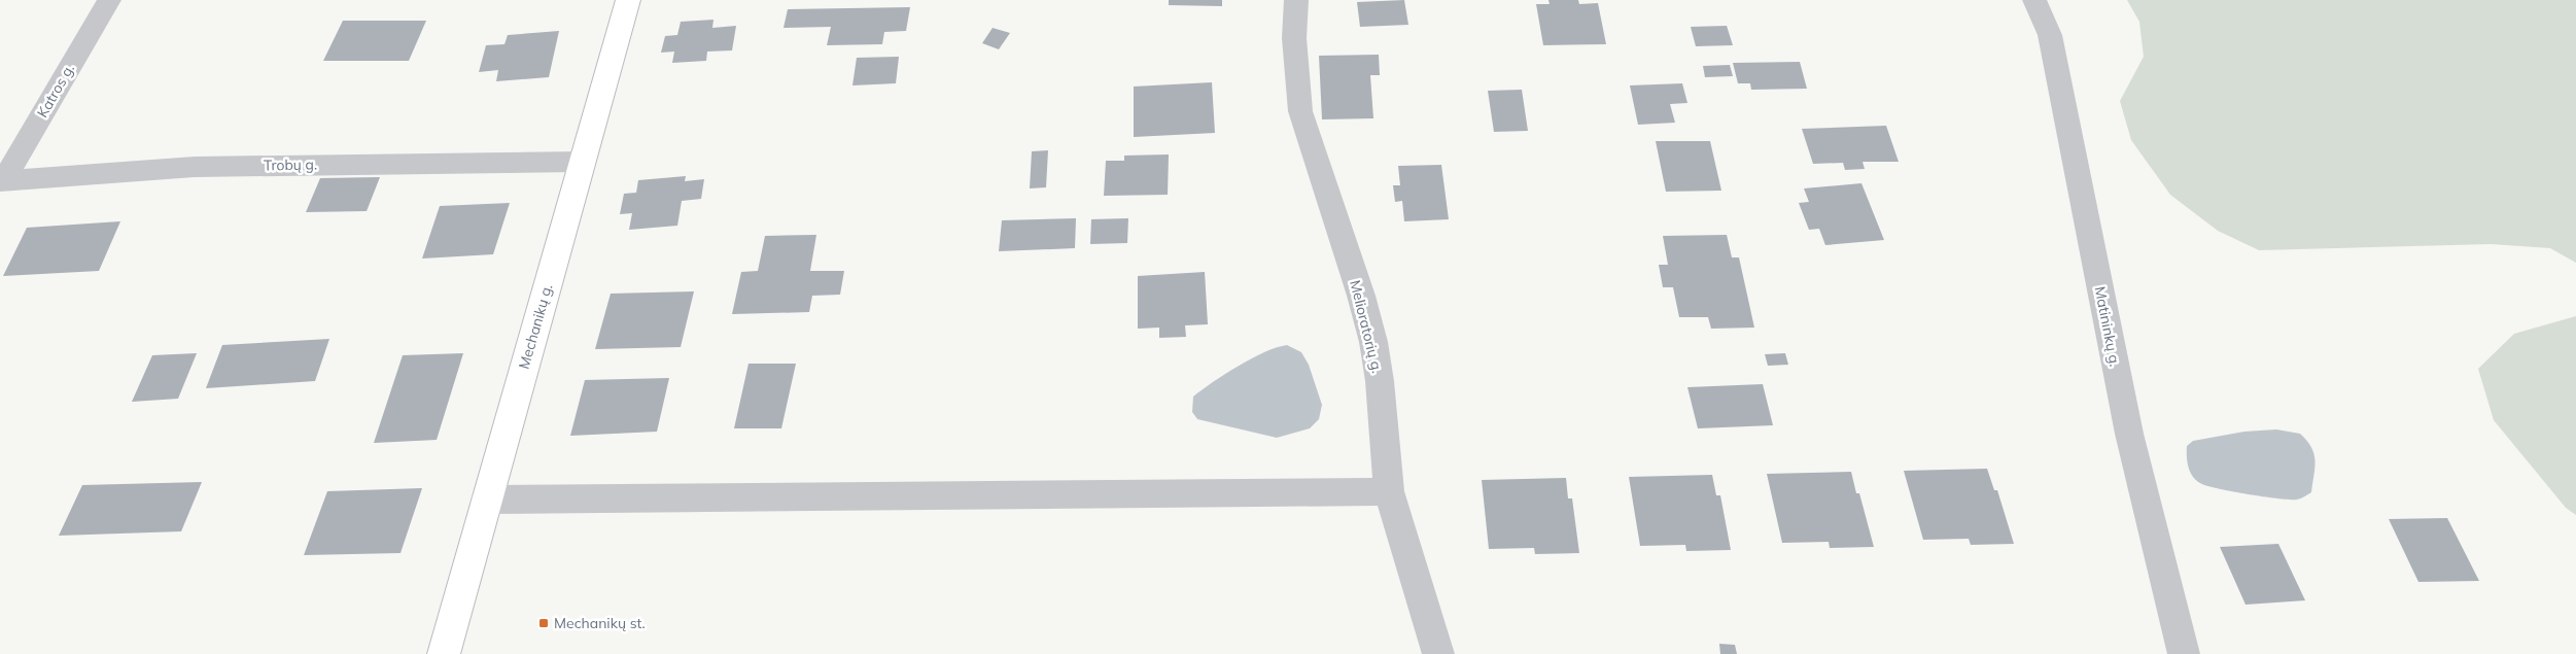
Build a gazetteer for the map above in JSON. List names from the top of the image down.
{
  "streets": {
    "main road": ["Mechanikų g."],
    "street": [
      "Katros g.",
      "Trobų g.",
      "Melioratorių g.",
      "Matininkų g."
    ]
  },
  "crossings": [
    ["Katros g.", "Trobų g."],
    ["Trobų g.", "Mechanikų g."]
  ],
  "places": {
    "transit": ["Mechanikų st."]
  }
}
